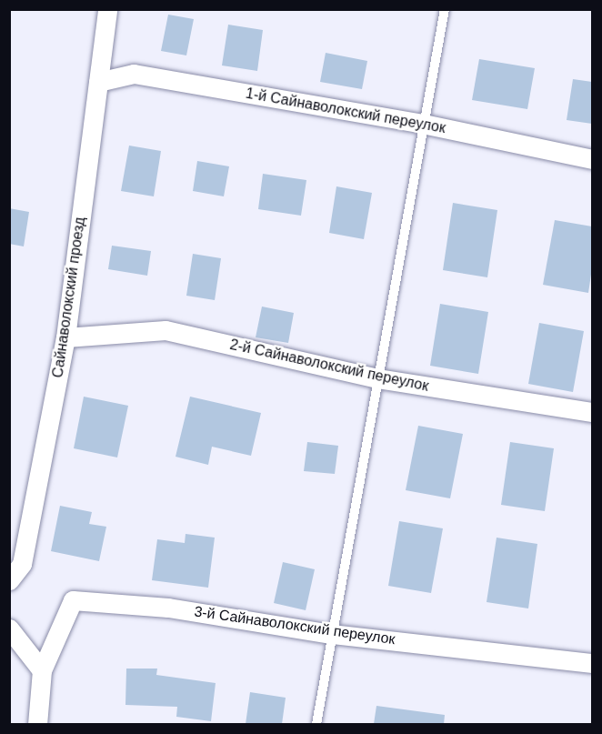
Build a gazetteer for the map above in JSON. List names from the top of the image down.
{
  "streets": {
    "street": [
      "1-й Сайнаволокский переулок",
      "Сайнаволокский проезд",
      "2-й Сайнаволокский переулок",
      "3-й Сайнаволокский переулок"
    ]
  },
  "crossings": [
    ["1-й Сайнаволокский переулок", "Сайнаволокский проезд"],
    ["Сайнаволокский проезд", "2-й Сайнаволокский переулок"]
  ]
}
